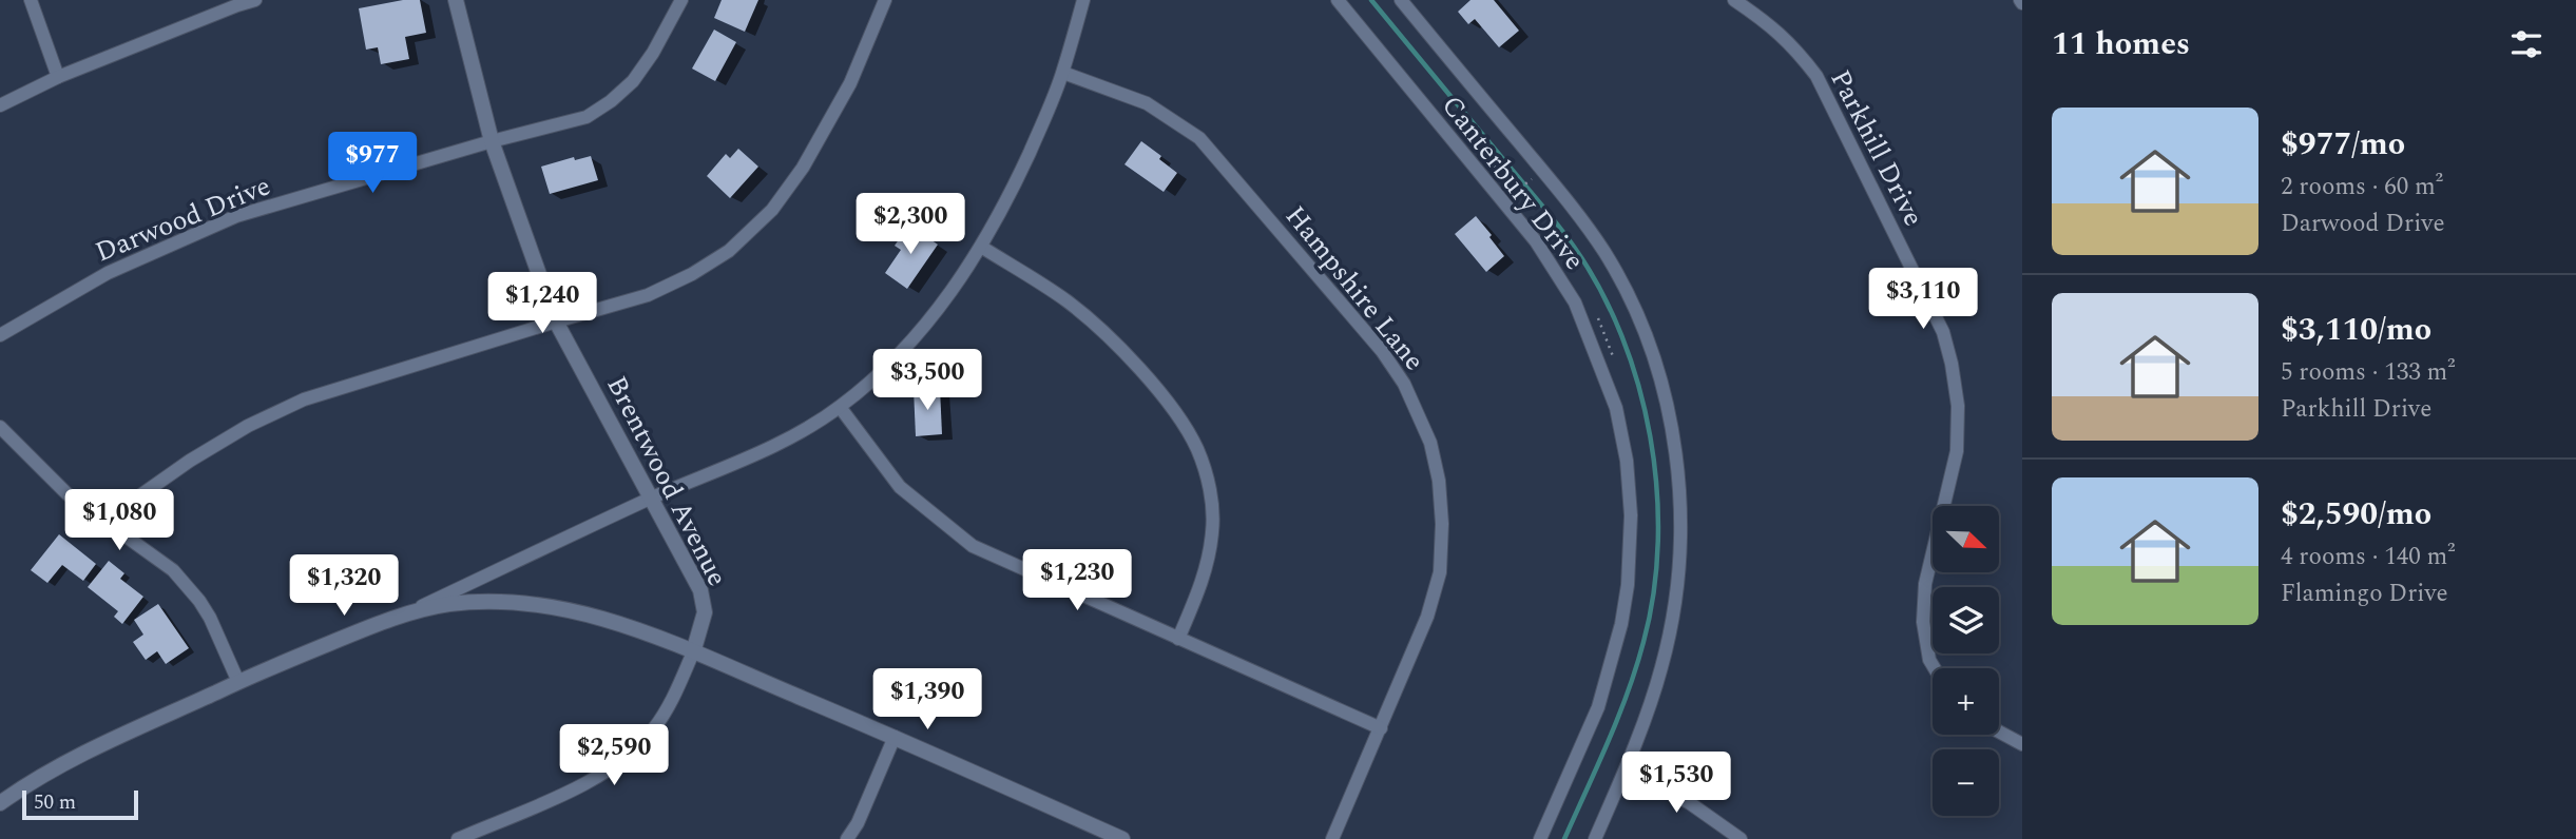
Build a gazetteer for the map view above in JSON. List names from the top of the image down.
{
  "streets": {
    "street": [
      "Parkhill Drive",
      "Canterbury Drive",
      "Darwood Drive",
      "Hampshire Lane",
      "Brentwood Avenue"
    ]
  },
  "crossings": [
    ["Darwood Drive", "Brentwood Avenue"]
  ],
  "scale_bar": "50 m",
  "north": "bottom right",
  "page": {
    "heading": "11 homes",
    "list": [
      {
        "name": "$977/mo",
        "note": "2 rooms · 60 m² · Darwood Drive"
      },
      {
        "name": "$3,110/mo",
        "note": "5 rooms · 133 m² · Parkhill Drive"
      },
      {
        "name": "$2,590/mo",
        "note": "4 rooms · 140 m² · Flamingo Drive"
      }
    ],
    "price": [
      "$977",
      "$2,300",
      "$3,110",
      "$1,240",
      "$3,500",
      "$1,080",
      "$1,230",
      "$1,320",
      "$1,390",
      "$2,590",
      "$1,530"
    ],
    "map_buttons": ["+", "−"],
    "scale": "50 m"
  }
}
